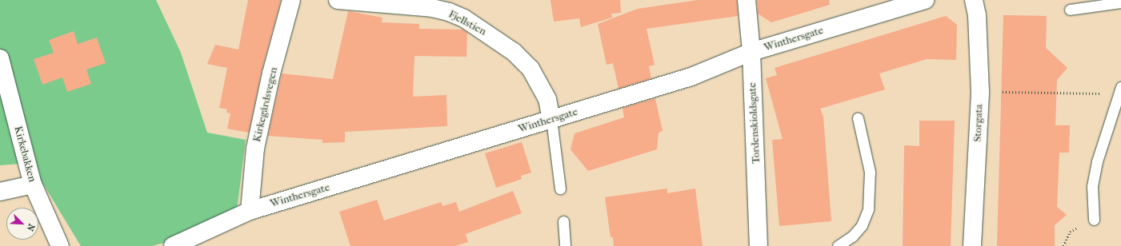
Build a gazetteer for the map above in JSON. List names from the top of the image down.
{
  "streets": {
    "street": [
      "Fjellstien",
      "Winthersgate",
      "Kirkegårdsvegen",
      "Tordenskioldsgate",
      "Storgata",
      "Kirkebakken"
    ]
  },
  "crossings": [
    ["Fjellstien", "Winthersgate"],
    ["Winthersgate", "Kirkegårdsvegen"],
    ["Winthersgate", "Tordenskioldsgate"]
  ],
  "north": "bottom right"
}
